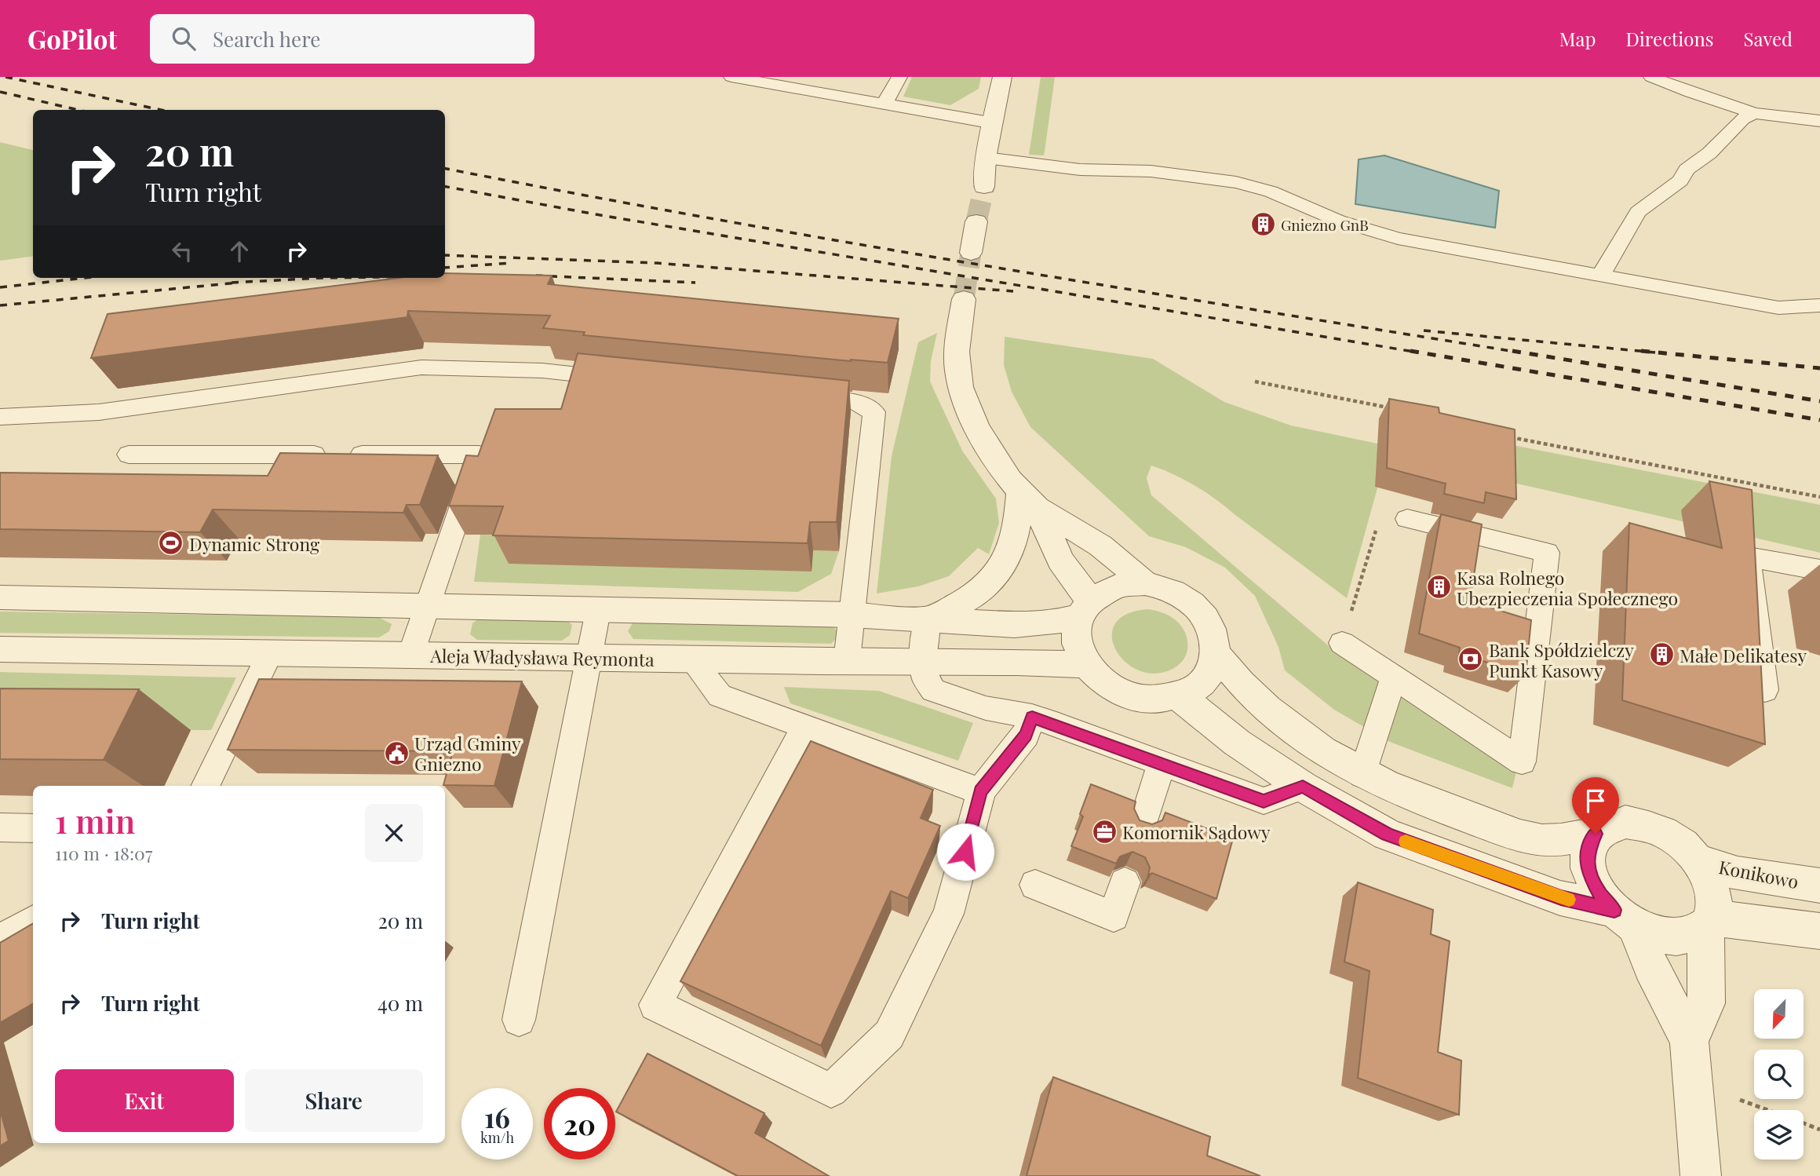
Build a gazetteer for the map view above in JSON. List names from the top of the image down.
{
  "streets": {
    "street": ["Aleja Władysława Reymonta", "Konikowo"]
  },
  "places": {
    "building": ["Gniezno GnB", "Kasa Rolnego Ubezpieczenia Społecznego", "Małe Delikatesy"],
    "sports": ["Dynamic Strong"],
    "bank": ["Bank Spółdzielczy Punkt Kasowy"],
    "public building": ["Urząd Gminy Gniezno"],
    "office": ["Komornik Sądowy"]
  },
  "north": "bottom left",
  "page": {
    "header": "GoPilot",
    "search": "Search here",
    "nav": ["Map", "Directions", "Saved"],
    "turn": ["20 m", "Turn right"],
    "heading": ["1 min", "110 m · 18:07"],
    "list": [
      {
        "name": "Turn right",
        "value": "20 m"
      },
      {
        "name": "Turn right",
        "value": "40 m"
      }
    ],
    "buttons": ["Exit", "Share"],
    "speed": "16 km/h",
    "limit": "20"
  }
}
